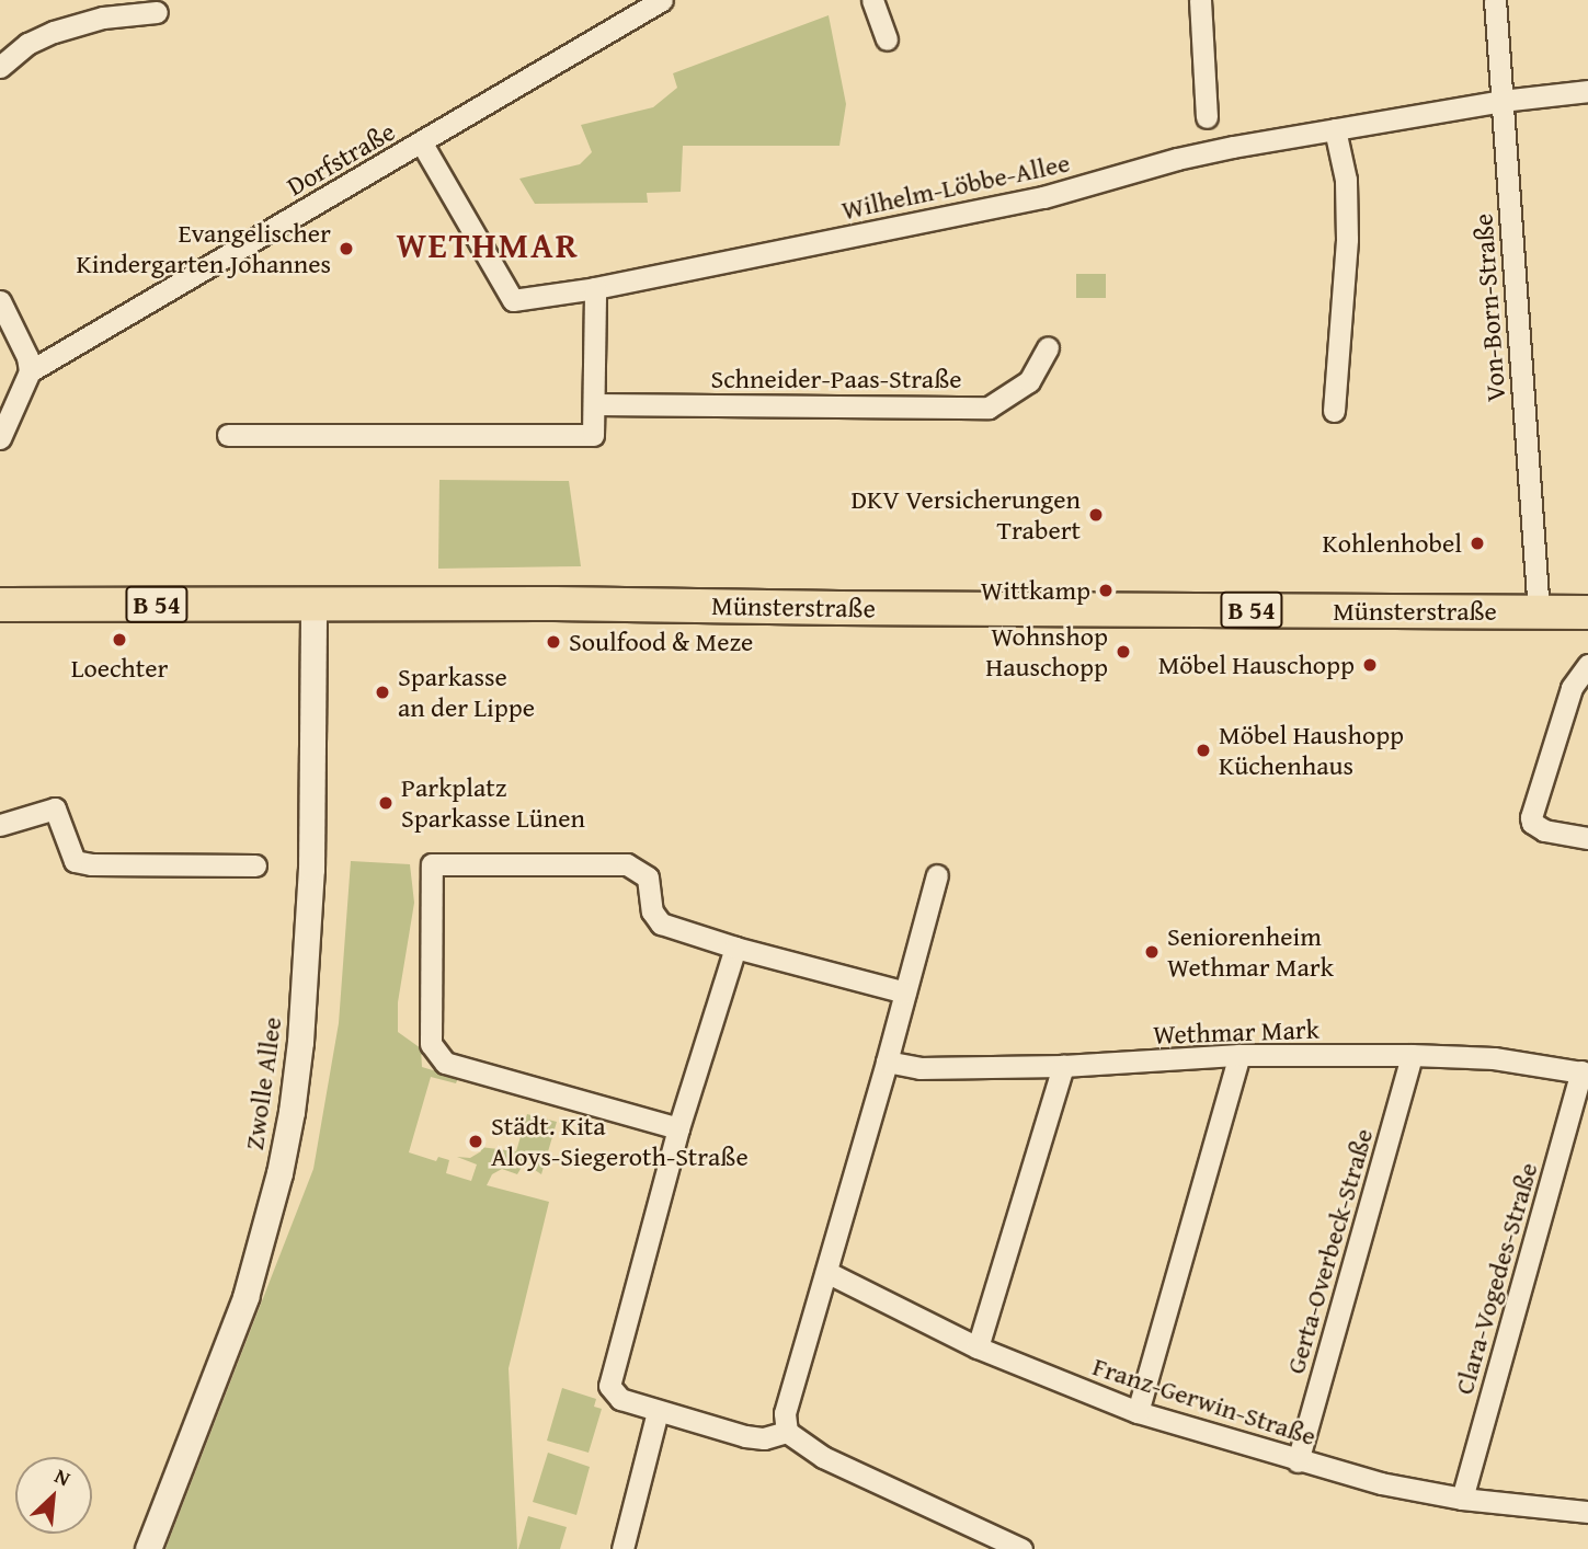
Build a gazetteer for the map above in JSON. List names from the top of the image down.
{
  "streets": {
    "main road": ["B 54", "Münsterstraße"],
    "street": [
      "Dorfstraße",
      "Wilhelm-Löbbe-Allee",
      "Von-Born-Straße",
      "Schneider-Paas-Straße",
      "Wethmar Mark",
      "Zwolle Allee",
      "Gerta-Overbeck-Straße",
      "Clara-Vogedes-Straße",
      "Franz-Gerwin-Straße"
    ]
  },
  "crossings": [
    ["Dorfstraße", "Wilhelm-Löbbe-Allee"],
    ["Wilhelm-Löbbe-Allee", "Von-Born-Straße"],
    ["Von-Born-Straße", "Münsterstraße"],
    ["Münsterstraße", "Zwolle Allee"],
    ["Wethmar Mark", "Gerta-Overbeck-Straße"],
    ["Wethmar Mark", "Clara-Vogedes-Straße"],
    ["Gerta-Overbeck-Straße", "Franz-Gerwin-Straße"],
    ["Clara-Vogedes-Straße", "Franz-Gerwin-Straße"]
  ],
  "districts": ["WETHMAR"],
  "places": [
    "Evangelischer Kindergarten Johannes",
    "DKV Versicherungen Trabert",
    "Kohlenhobel",
    "Wittkamp",
    "Loechter",
    "Soulfood & Meze",
    "Wohnshop Hauschopp",
    "Möbel Hauschopp",
    "Sparkasse an der Lippe",
    "Möbel Haushopp Küchenhaus",
    "Parkplatz Sparkasse Lünen",
    "Seniorenheim Wethmar Mark",
    "Städt. Kita Aloys-Siegeroth-Straße"
  ],
  "north": "top right"
}
